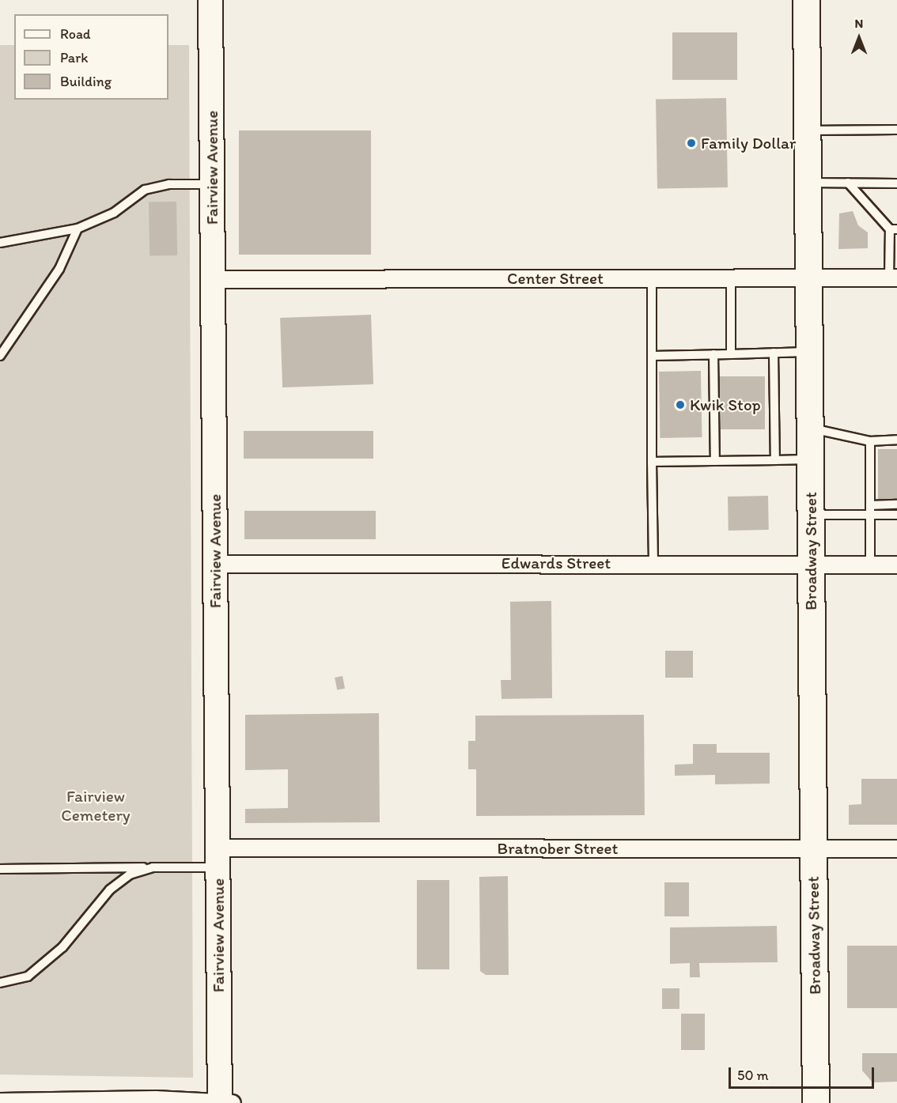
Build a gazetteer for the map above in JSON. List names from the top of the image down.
{
  "streets": {
    "main road": ["Broadway Street"],
    "street": [
      "Fairview Avenue",
      "Center Street",
      "Edwards Street",
      "Bratnober Street"
    ]
  },
  "crossings": [
    ["Fairview Avenue", "Center Street"],
    ["Fairview Avenue", "Edwards Street"],
    ["Fairview Avenue", "Bratnober Street"],
    ["Center Street", "Broadway Street"],
    ["Broadway Street", "Edwards Street"],
    ["Broadway Street", "Bratnober Street"]
  ],
  "parks": ["Fairview Cemetery"],
  "places": ["Family Dollar", "Kwik Stop"],
  "legend": ["Road", "Park", "Building"],
  "scale_bar": "50 m",
  "north": "top"
}
